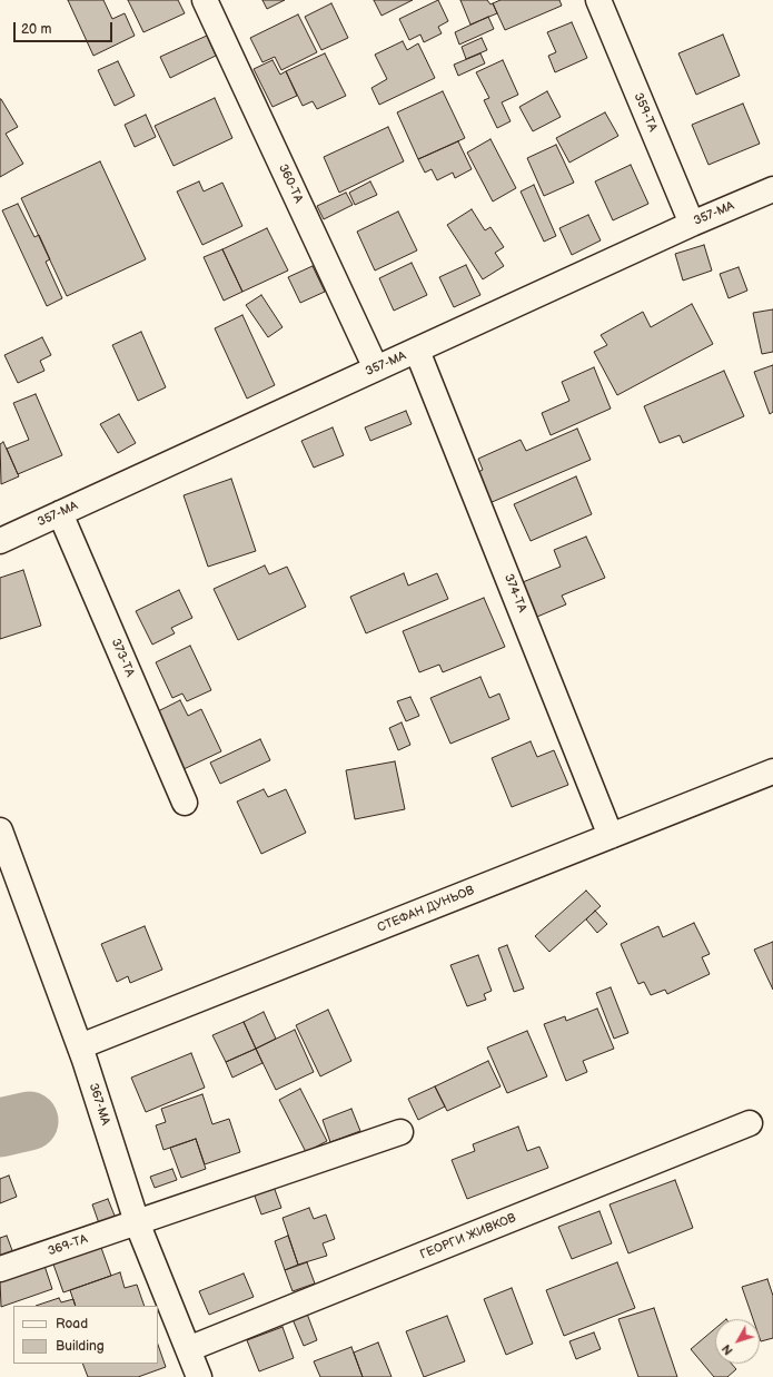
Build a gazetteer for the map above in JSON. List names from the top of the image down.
{
  "streets": {
    "street": [
      "359-ТА",
      "360-ТА",
      "357-МА",
      "374-ТА",
      "373-ТА",
      "СТЕФАН ДУНЬОВ",
      "367-МА",
      "ГЕОРГИ ЖИВКОВ",
      "369-ТА"
    ]
  },
  "crossings": [
    ["359-ТА", "357-МА"],
    ["360-ТА", "357-МА"],
    ["357-МА", "374-ТА"],
    ["357-МА", "373-ТА"],
    ["374-ТА", "СТЕФАН ДУНЬОВ"],
    ["СТЕФАН ДУНЬОВ", "367-МА"],
    ["367-МА", "ГЕОРГИ ЖИВКОВ"],
    ["367-МА", "369-ТА"]
  ],
  "legend": ["Road", "Building"],
  "scale_bar": "20 m",
  "north": "bottom left"
}
